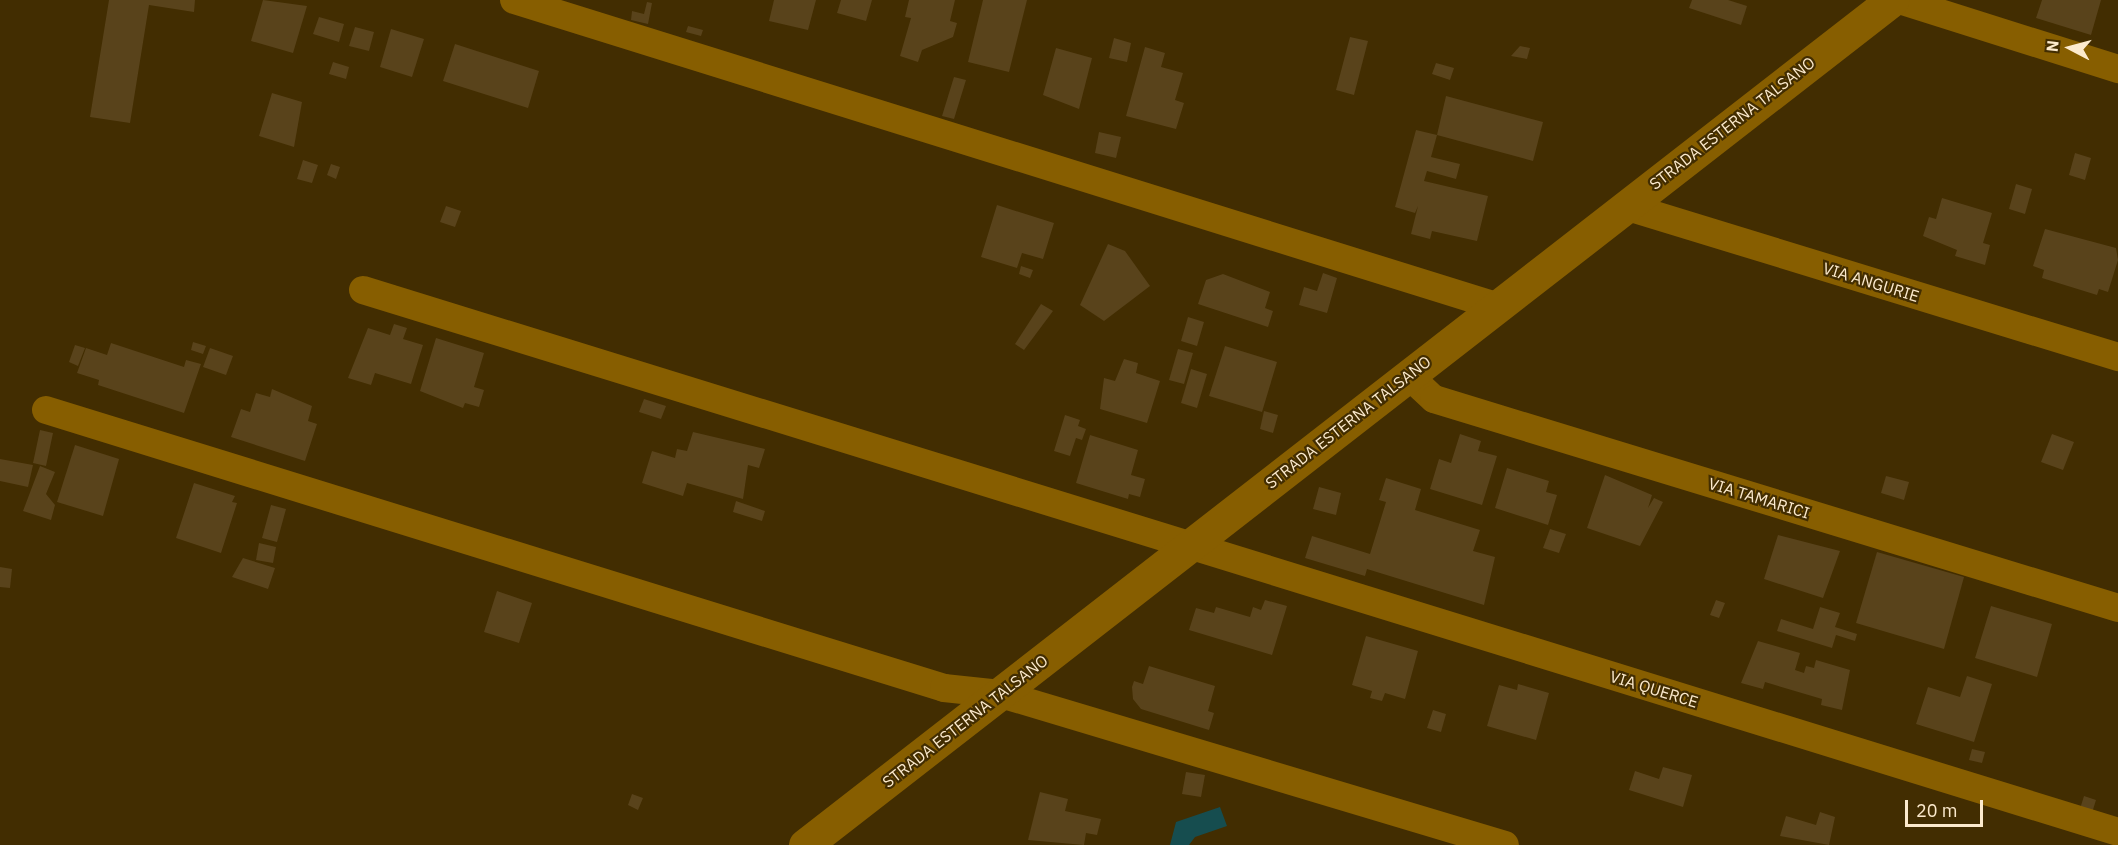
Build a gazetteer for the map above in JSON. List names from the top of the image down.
{
  "streets": {
    "street": [
      "STRADA ESTERNA TALSANO",
      "VIA ANGURIE",
      "VIA TAMARICI",
      "VIA QUERCE"
    ]
  },
  "crossings": [
    ["STRADA ESTERNA TALSANO", "VIA ANGURIE"],
    ["STRADA ESTERNA TALSANO", "VIA TAMARICI"],
    ["STRADA ESTERNA TALSANO", "VIA QUERCE"]
  ],
  "scale_bar": "20 m",
  "north": "left"
}
